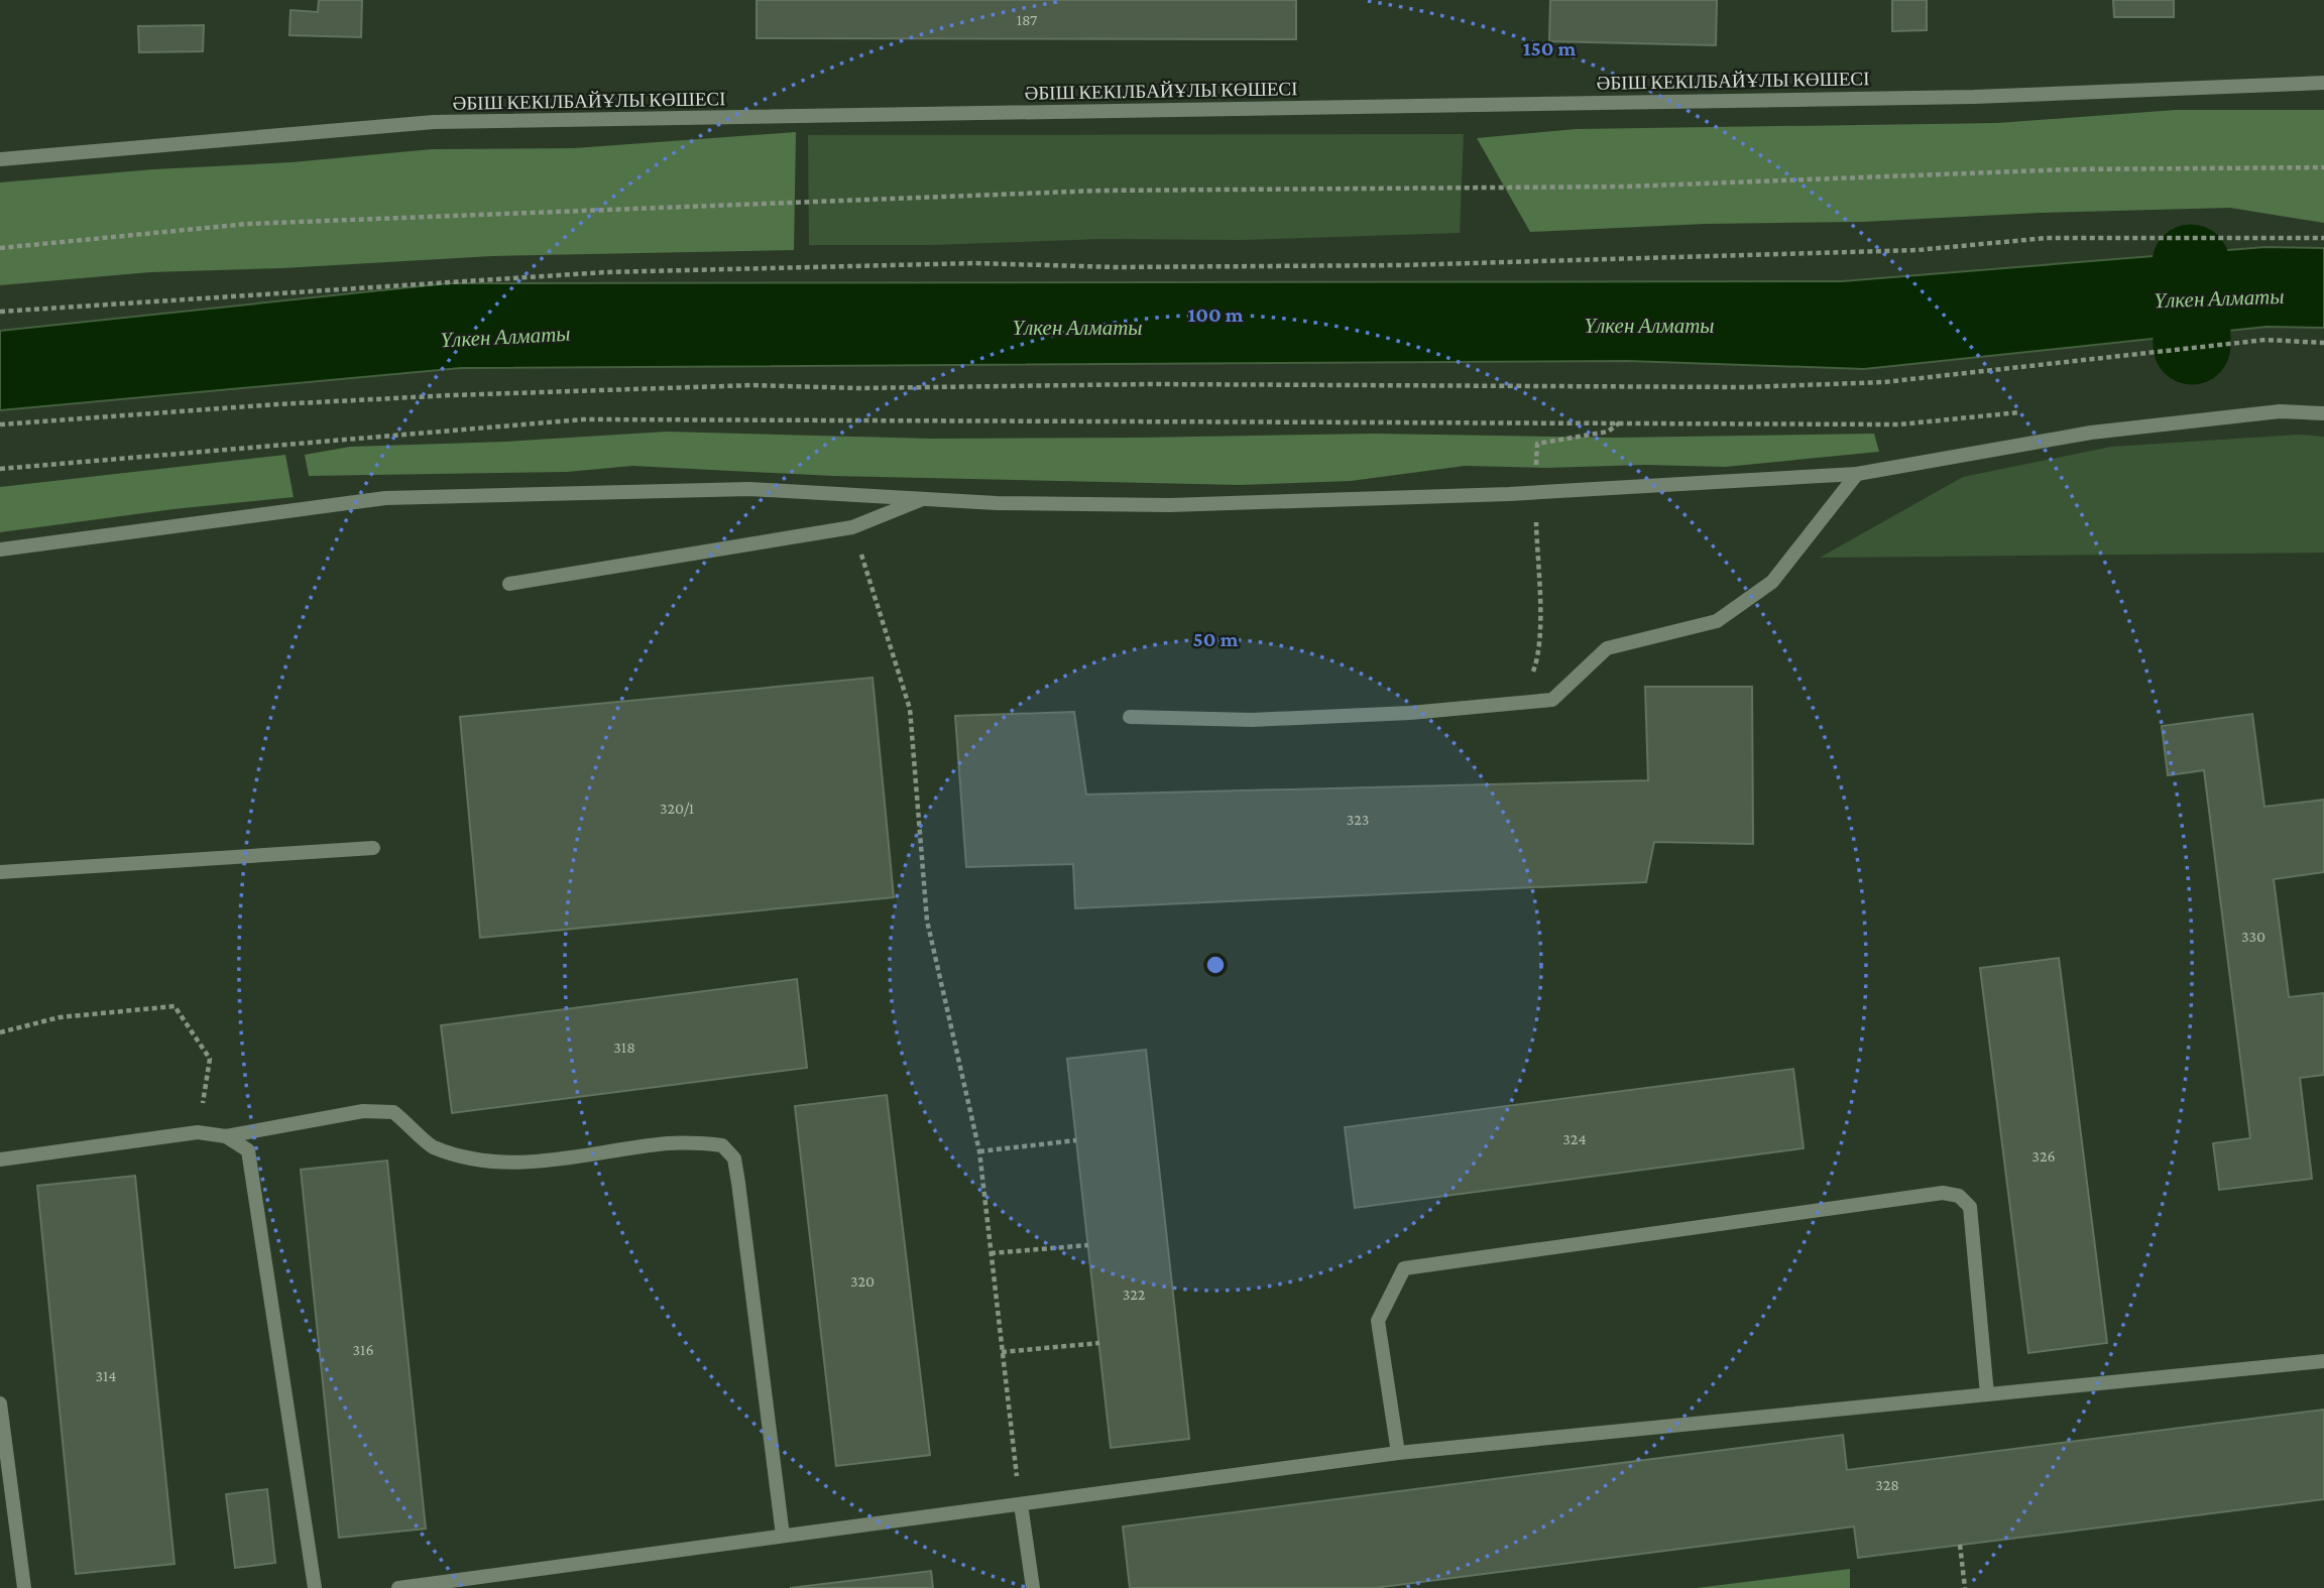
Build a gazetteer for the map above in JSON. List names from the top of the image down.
{
  "streets": {
    "street": ["ӘБІШ КЕКІЛБАЙҰЛЫ КӨШЕСІ"]
  },
  "water": ["Үлкен Алматы"],
  "house_numbers": [
    "187",
    "320/1",
    "323",
    "330",
    "318",
    "324",
    "326",
    "320",
    "322",
    "316",
    "314",
    "328"
  ],
  "rings": ["150 m", "100 m", "50 m"]
}
